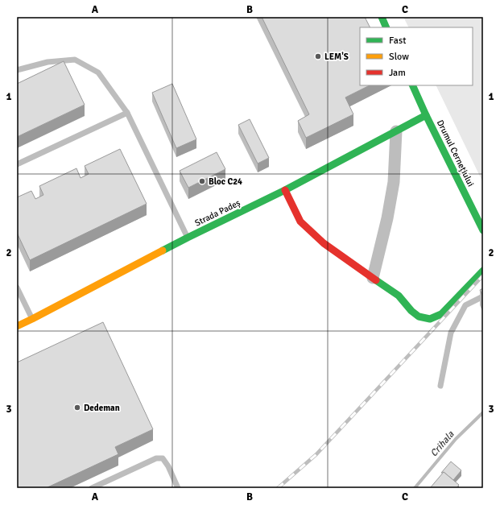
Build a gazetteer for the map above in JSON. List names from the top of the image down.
{
  "streets": {
    "street": ["Drumul Cernețiului", "Strada Padeș"]
  },
  "crossings": [
    ["Drumul Cernețiului", "Strada Padeș"]
  ],
  "water": ["Crihala"],
  "places": ["LEM'S", "Bloc C24", "Dedeman"],
  "legend": ["Fast", "Slow", "Jam"],
  "grid": {
    "columns": ["A", "B", "C"],
    "rows": ["1", "2", "3"]
  }
}
